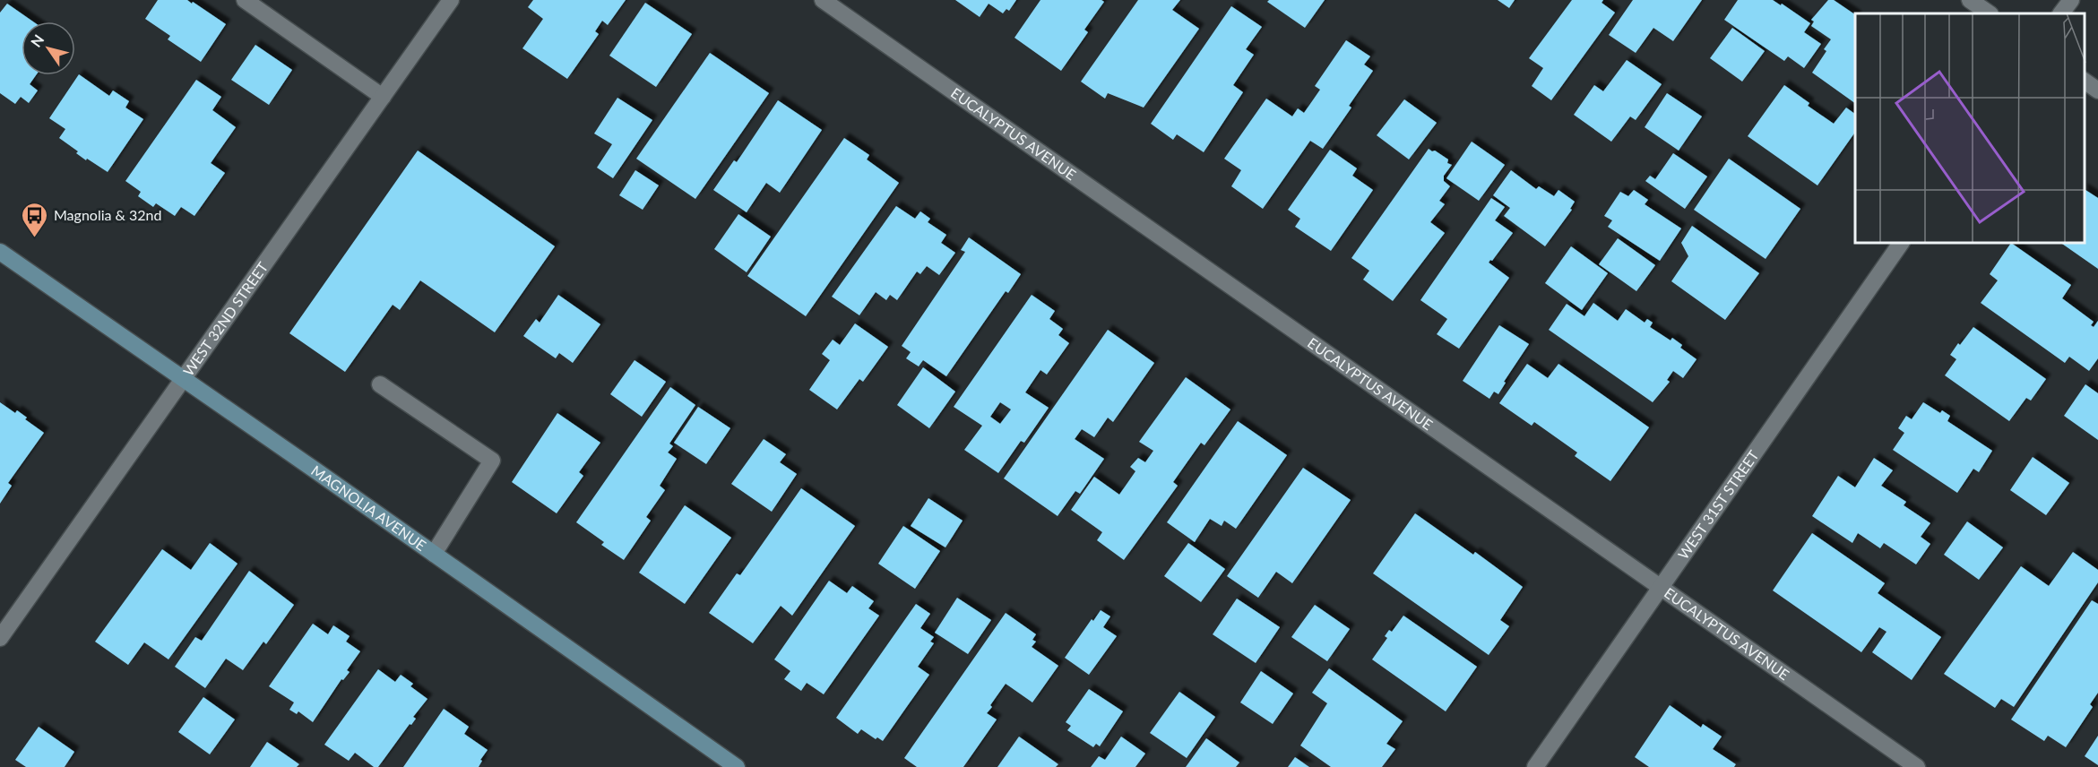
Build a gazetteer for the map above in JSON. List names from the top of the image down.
{
  "streets": {
    "street": [
      "EUCALYPTUS AVENUE",
      "WEST 32ND STREET",
      "WEST 31ST STREET",
      "MAGNOLIA AVENUE"
    ]
  },
  "crossings": [
    ["EUCALYPTUS AVENUE", "WEST 31ST STREET"],
    ["WEST 32ND STREET", "MAGNOLIA AVENUE"]
  ],
  "places": {
    "bus stop": ["Magnolia & 32nd"]
  },
  "north": "top left"
}
